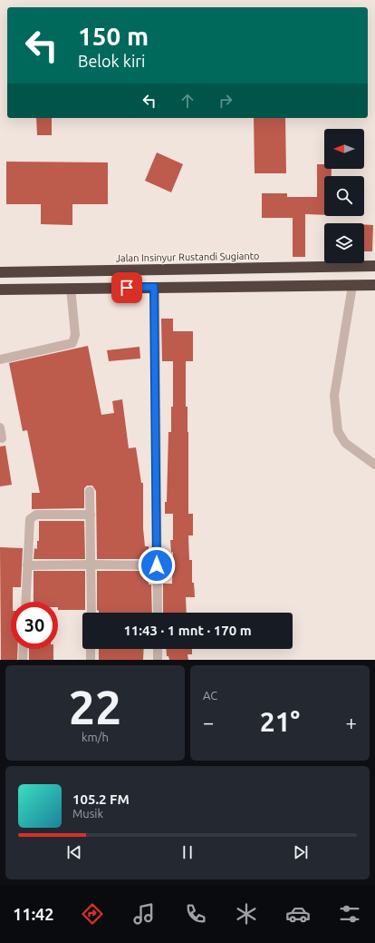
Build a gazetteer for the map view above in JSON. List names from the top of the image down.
{
  "streets": {
    "highway": ["Jalan Insinyur Rustandi Sugianto"]
  },
  "north": "left",
  "page": {
    "turn": ["150 m", "Belok kiri"],
    "limit": "30",
    "trip": "11:43 · 1 mnt · 170 m",
    "tile": [
      ["22", "km/h"],
      "AC"
    ],
    "heat": ["−", "21°", "+"],
    "song": ["105.2 FM", "Musik"],
    "tabs": "11:42"
  }
}
